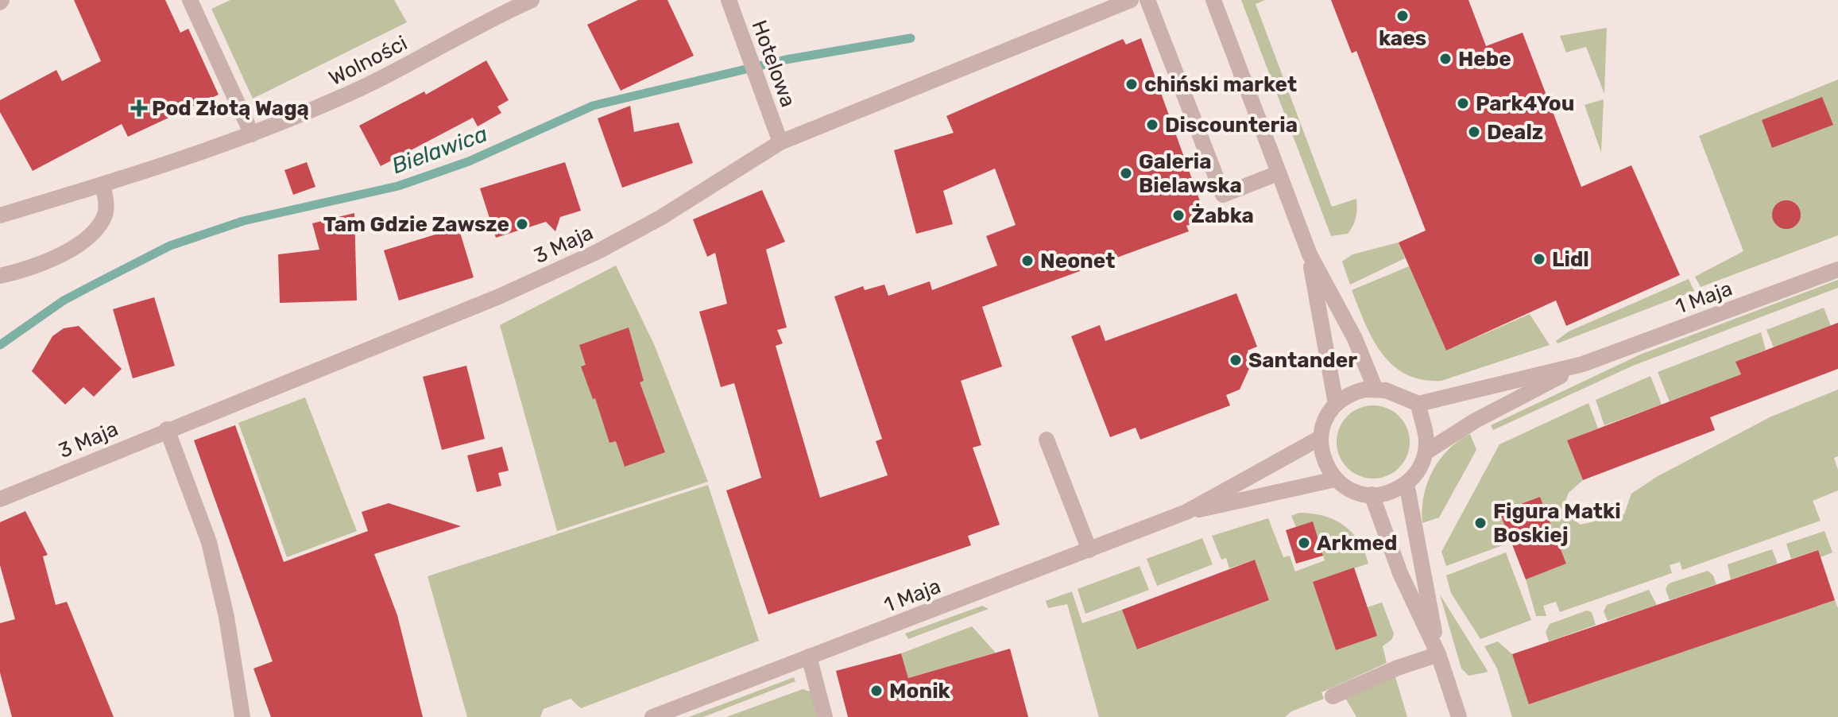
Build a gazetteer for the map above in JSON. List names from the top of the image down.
{
  "streets": {
    "street": [
      "Wolności",
      "Hotelowa",
      "3 Maja",
      "1 Maja"
    ]
  },
  "crossings": [
    ["Hotelowa", "3 Maja"]
  ],
  "water": ["Bielawica"],
  "places": {
    "other": [
      "kaes",
      "Hebe",
      "chiński market",
      "Park4You",
      "Discounteria",
      "Dealz",
      "Galeria Bielawska",
      "Żabka",
      "Tam Gdzie Zawsze",
      "Lidl",
      "Neonet",
      "Santander",
      "Figura Matki Boskiej",
      "Arkmed",
      "Monik"
    ],
    "health": ["Pod Złotą Wagą"]
  }
}
